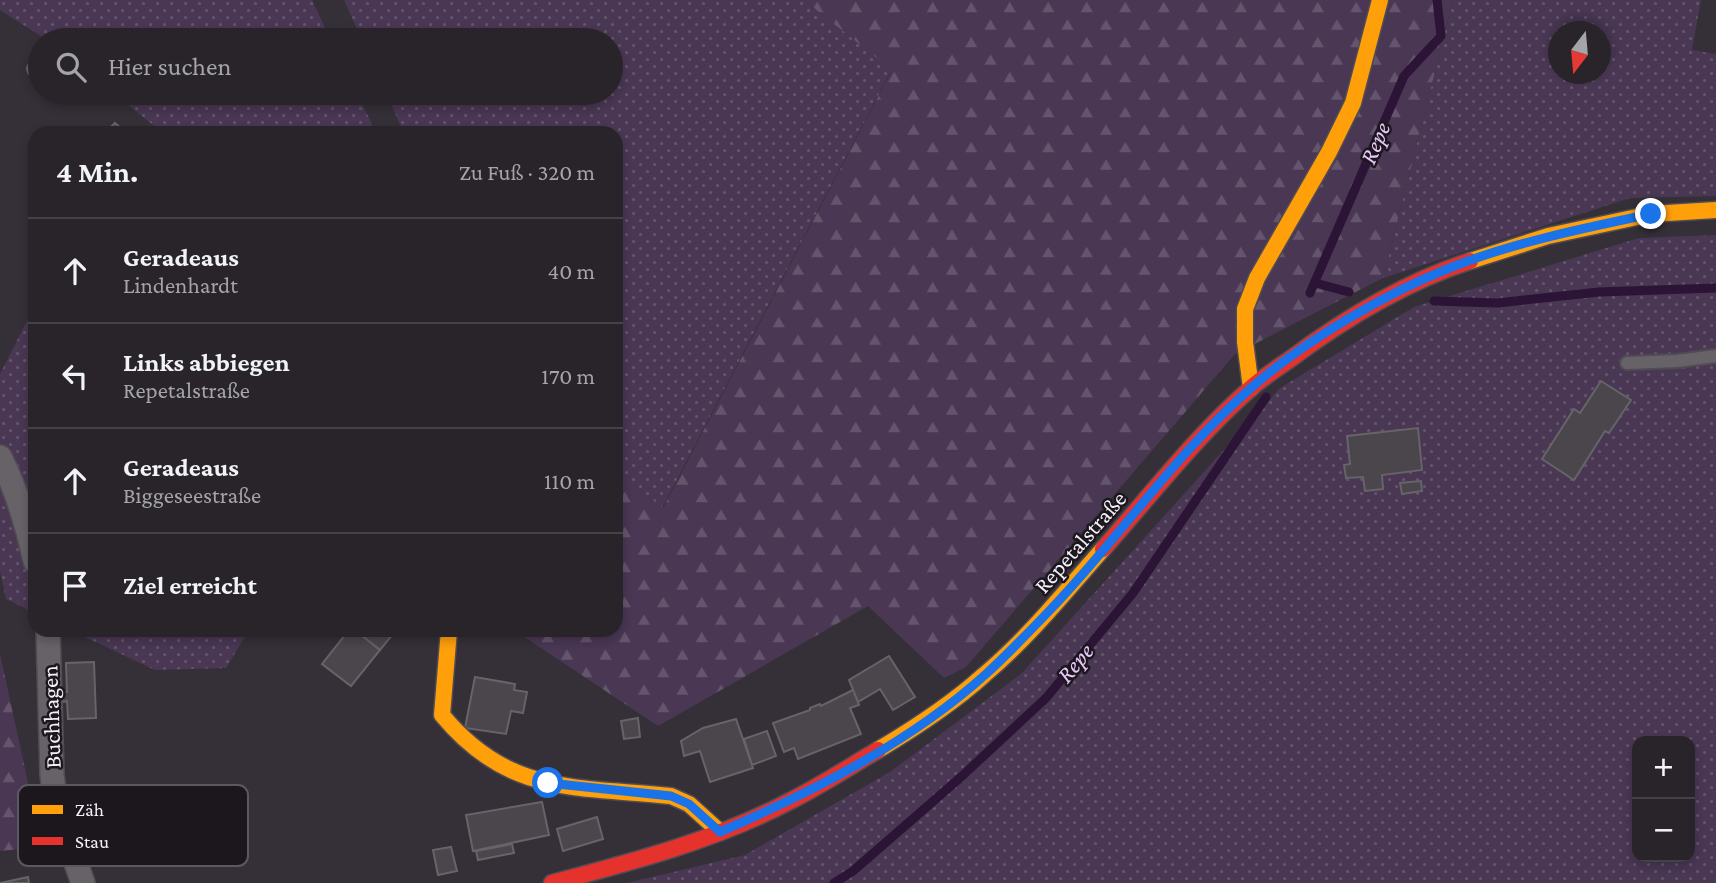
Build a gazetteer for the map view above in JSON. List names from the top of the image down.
{
  "streets": {
    "street": ["Repetalstraße", "Buchhagen"]
  },
  "water": ["Repe"],
  "legend": ["Zäh", "Stau"],
  "north": "bottom",
  "page": {
    "search": "Hier suchen",
    "heading": ["4 Min.", "Zu Fuß · 320 m"],
    "list": [
      ["Geradeaus", "Lindenhardt", "40 m"],
      ["Links abbiegen", "Repetalstraße", "170 m"],
      ["Geradeaus", "Biggeseestraße", "110 m"],
      "Ziel erreicht"
    ],
    "map_buttons": ["+", "−"]
  }
}
